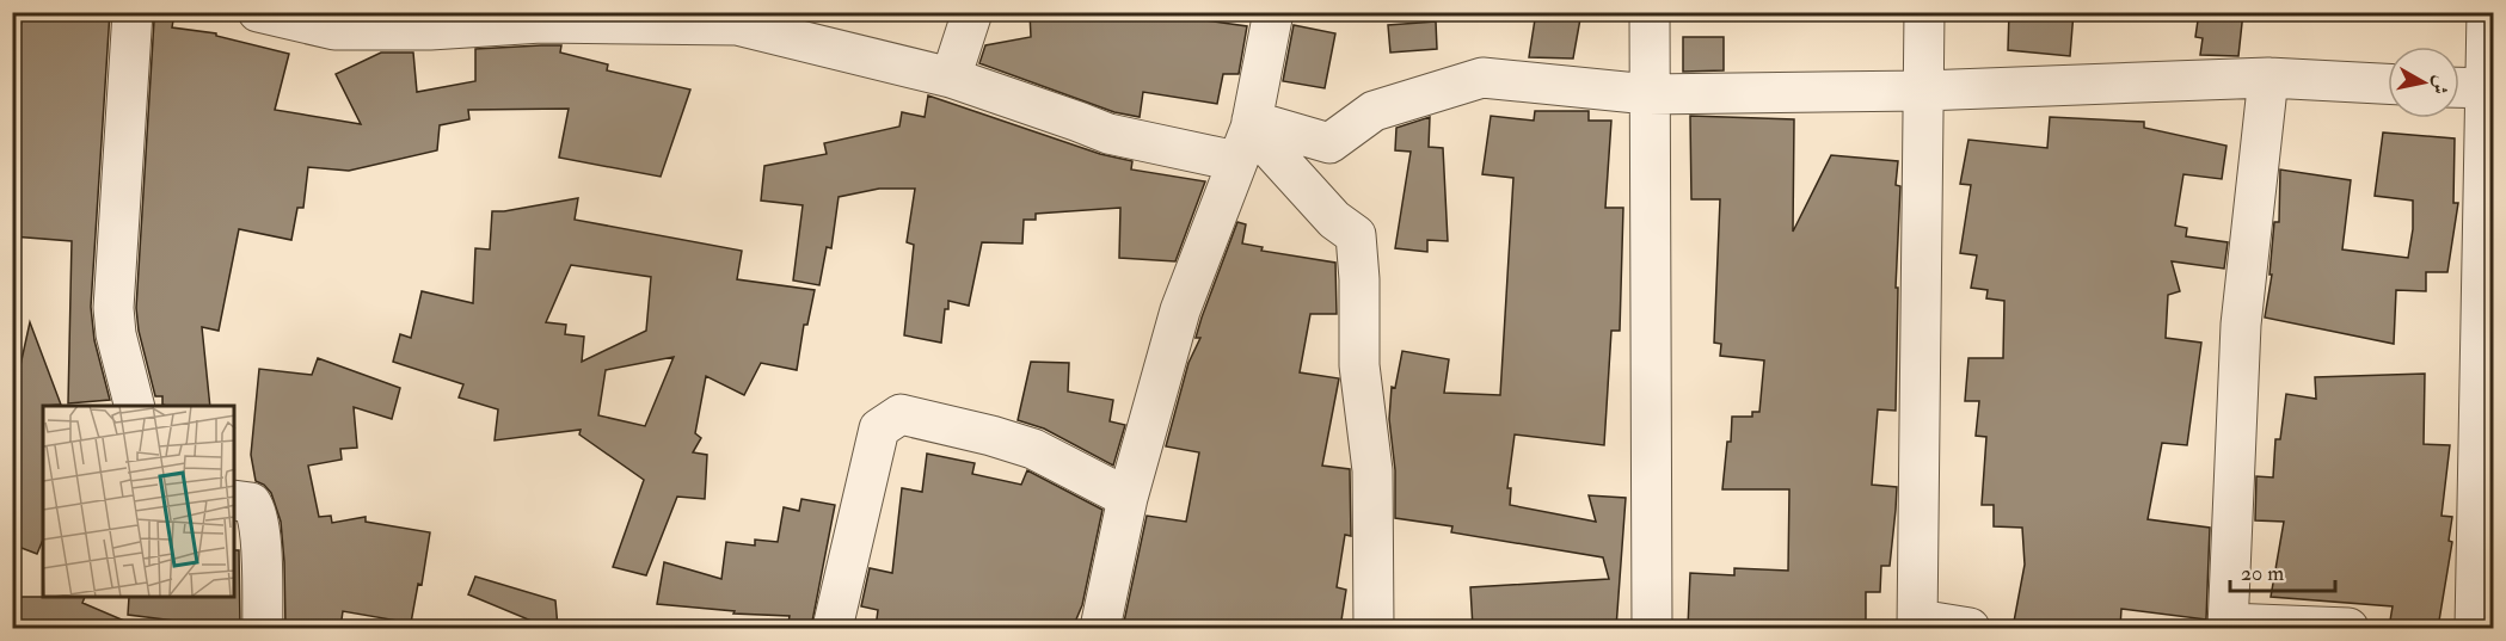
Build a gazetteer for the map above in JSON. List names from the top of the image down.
{
  "scale_bar": "20 m",
  "north": "right"
}
